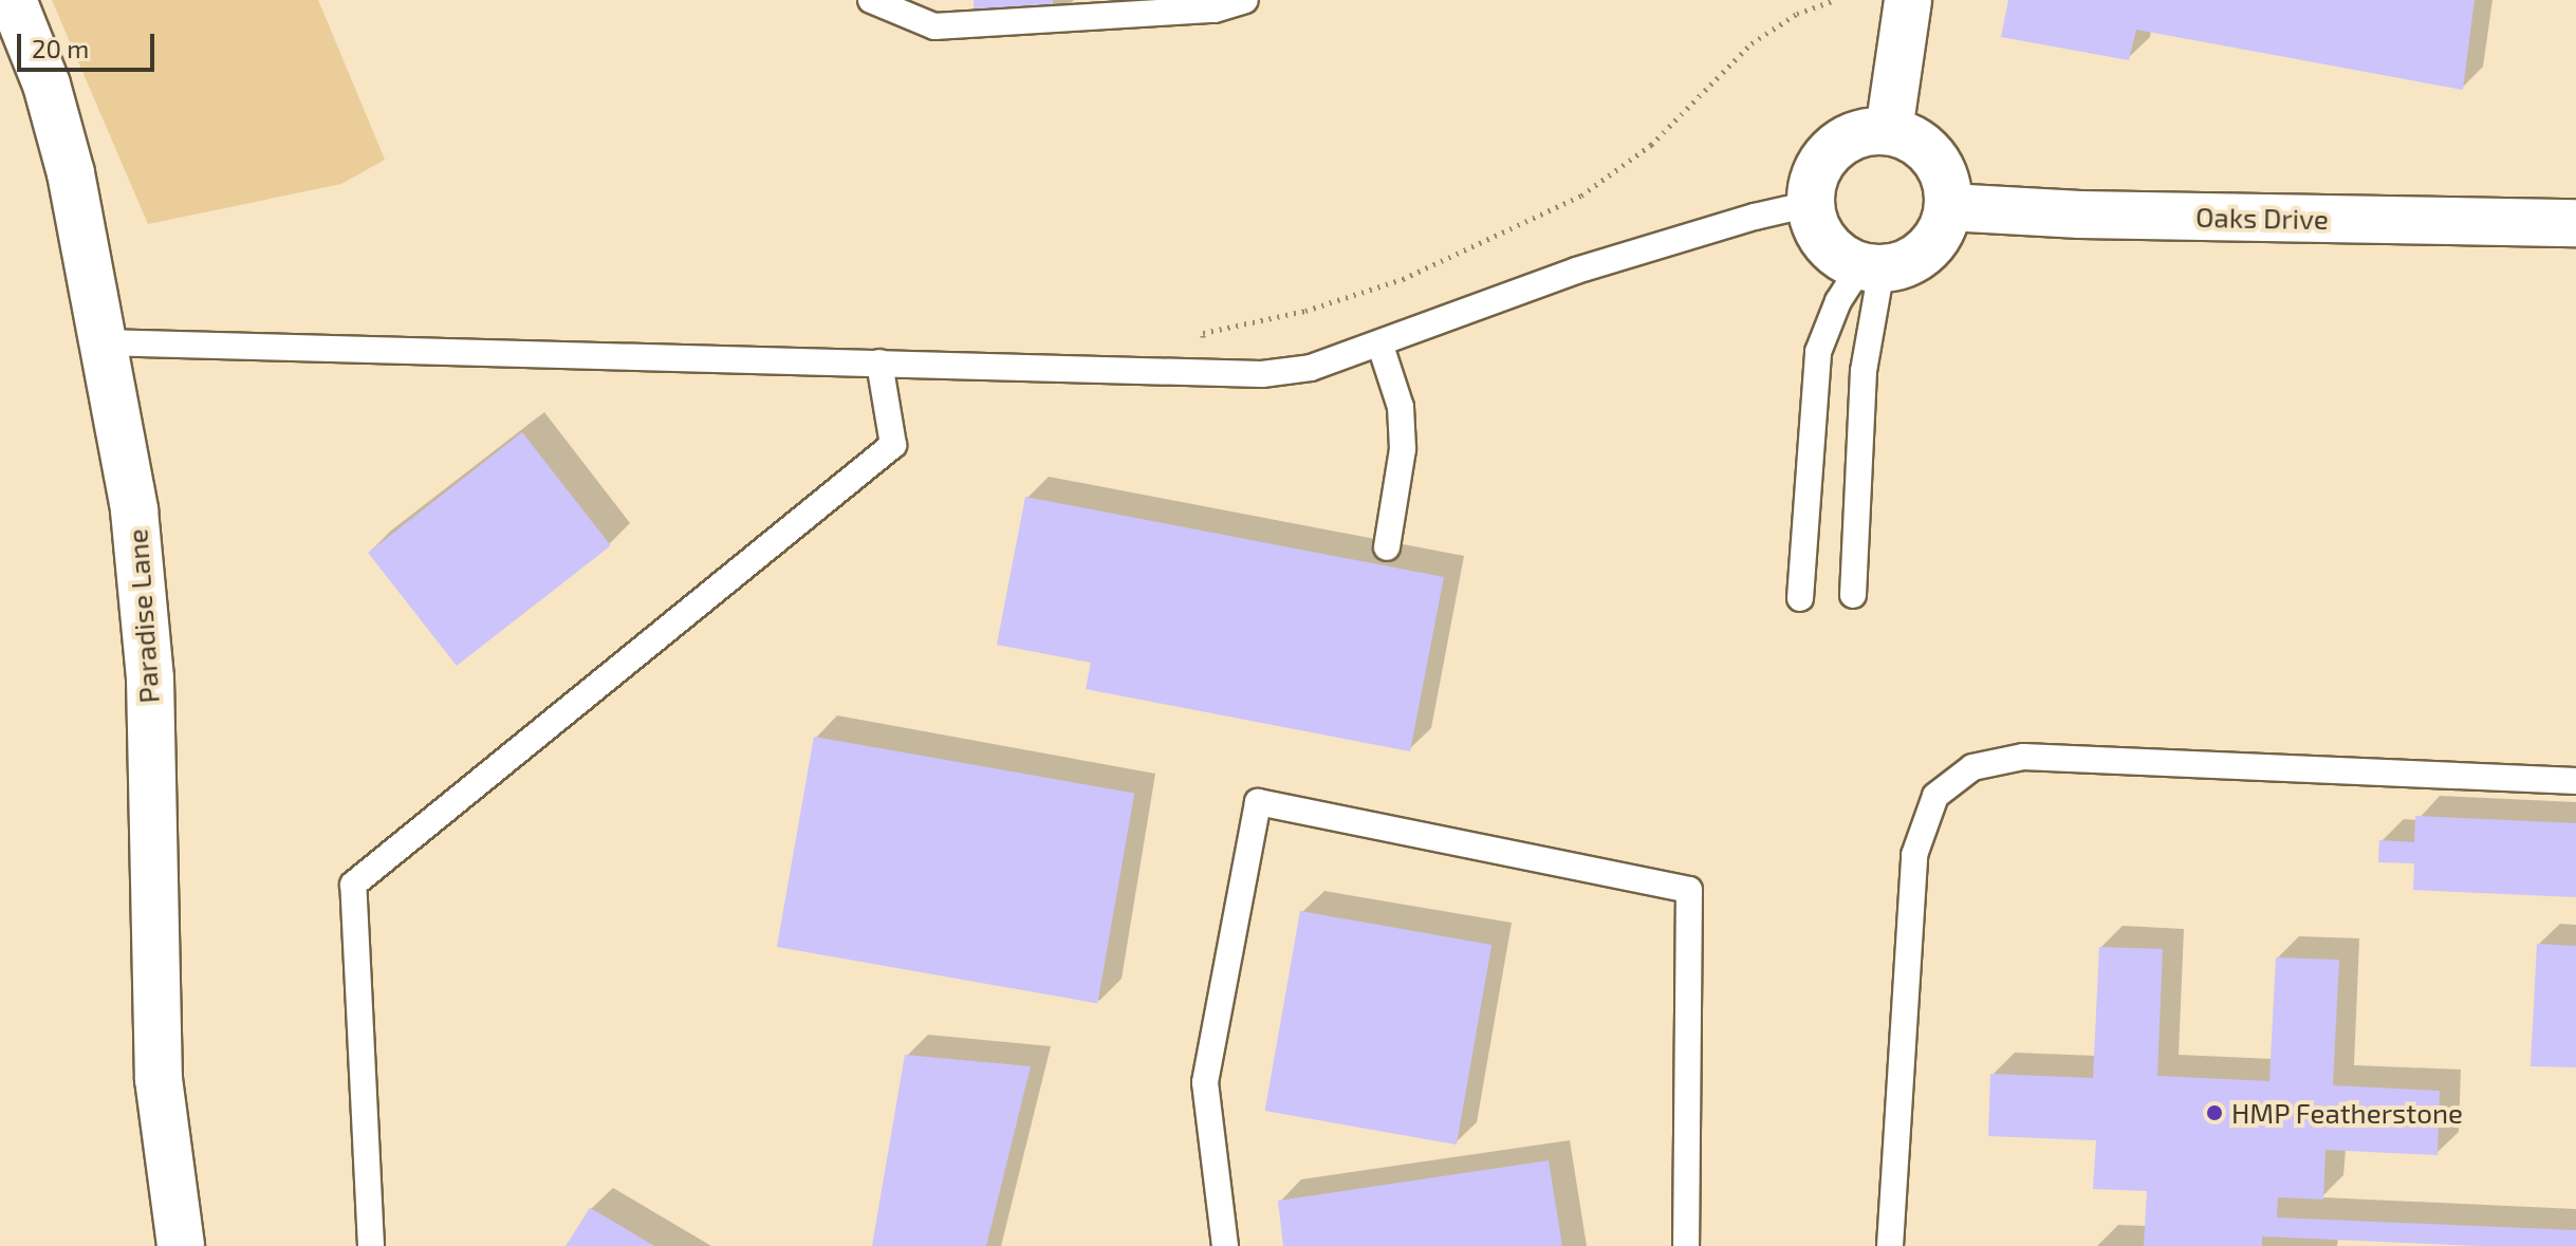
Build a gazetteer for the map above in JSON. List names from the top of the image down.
{
  "streets": {
    "street": ["Oaks Drive", "Paradise Lane"]
  },
  "places": ["HMP Featherstone"],
  "scale_bar": "20 m"
}
